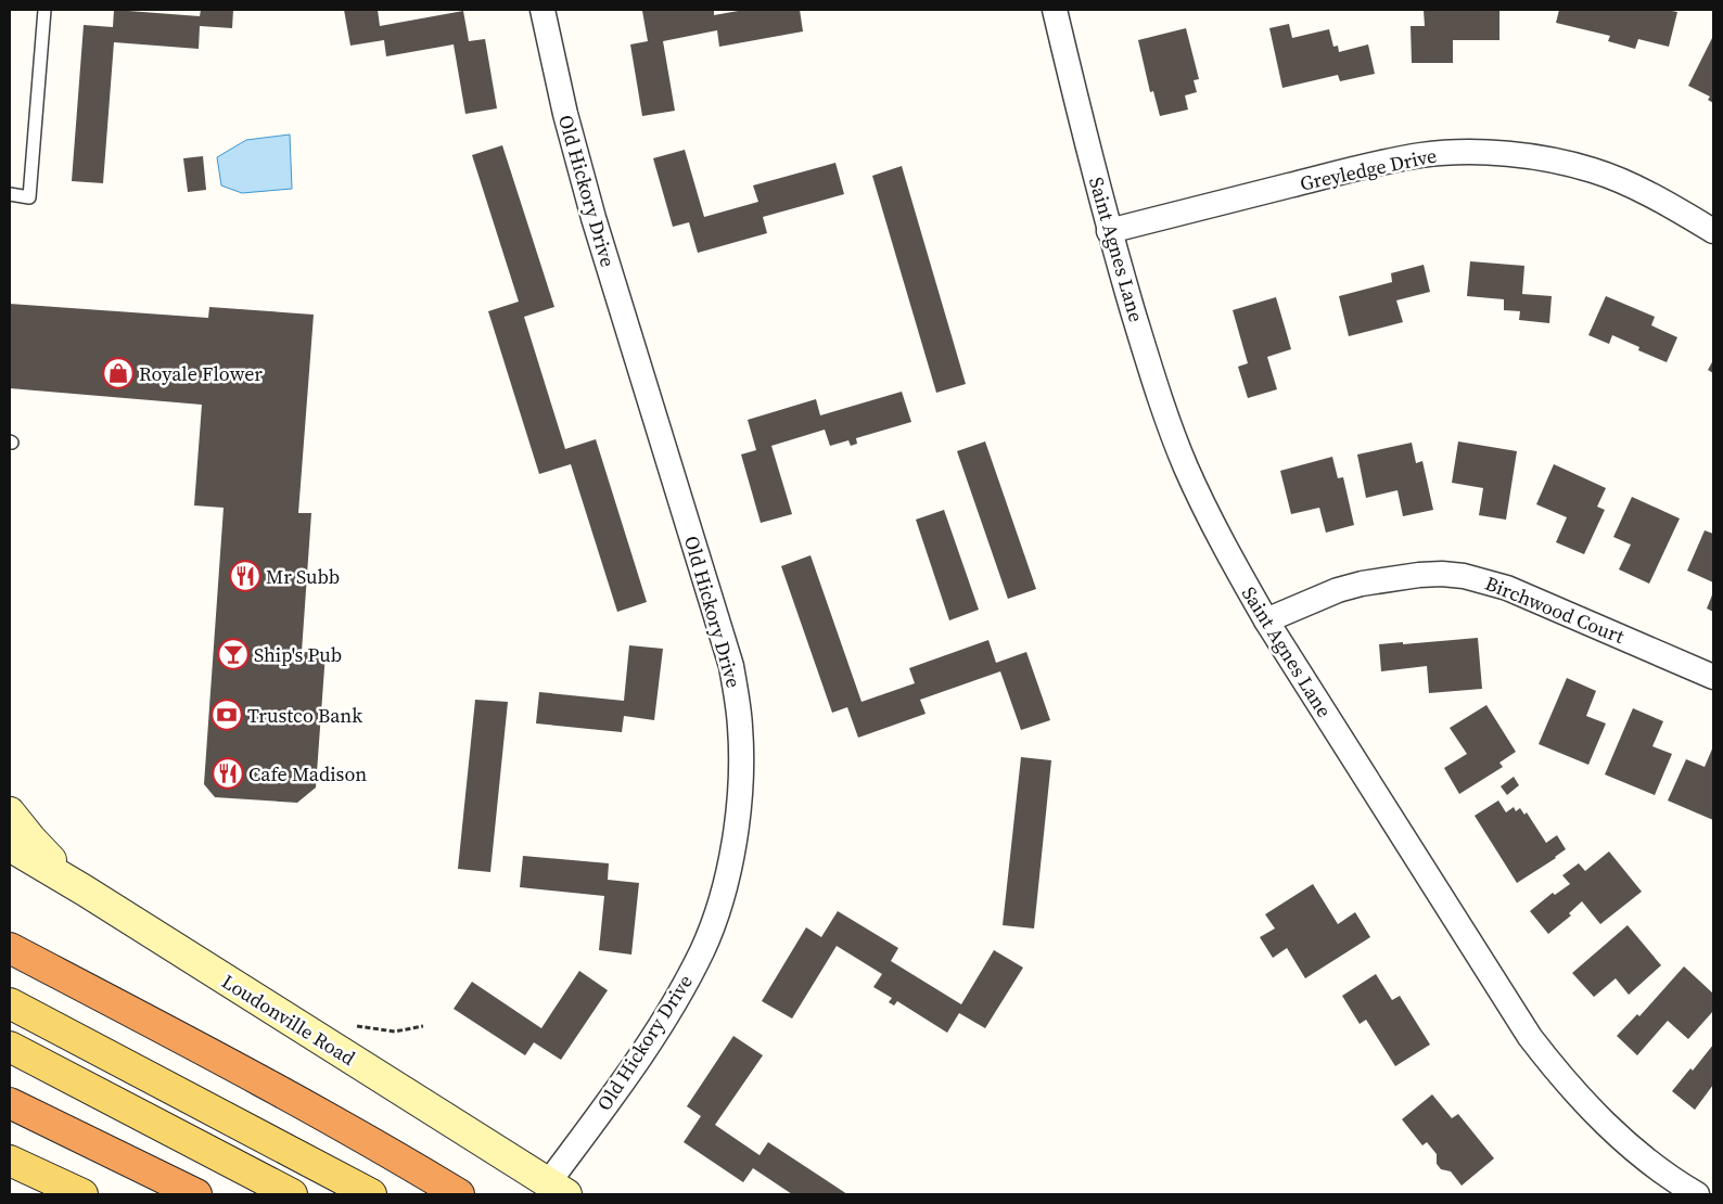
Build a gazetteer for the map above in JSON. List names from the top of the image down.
{
  "streets": {
    "main road": ["Loudonville Road"],
    "street": [
      "Greyledge Drive",
      "Old Hickory Drive",
      "Saint Agnes Lane",
      "Birchwood Court"
    ]
  },
  "crossings": [
    ["Greyledge Drive", "Saint Agnes Lane"],
    ["Old Hickory Drive", "Loudonville Road"],
    ["Saint Agnes Lane", "Birchwood Court"]
  ],
  "places": {
    "shop": ["Royale Flower"],
    "restaurant": ["Mr Subb", "Cafe Madison"],
    "bar": ["Ship's Pub"],
    "bank": ["Trustco Bank"]
  }
}
